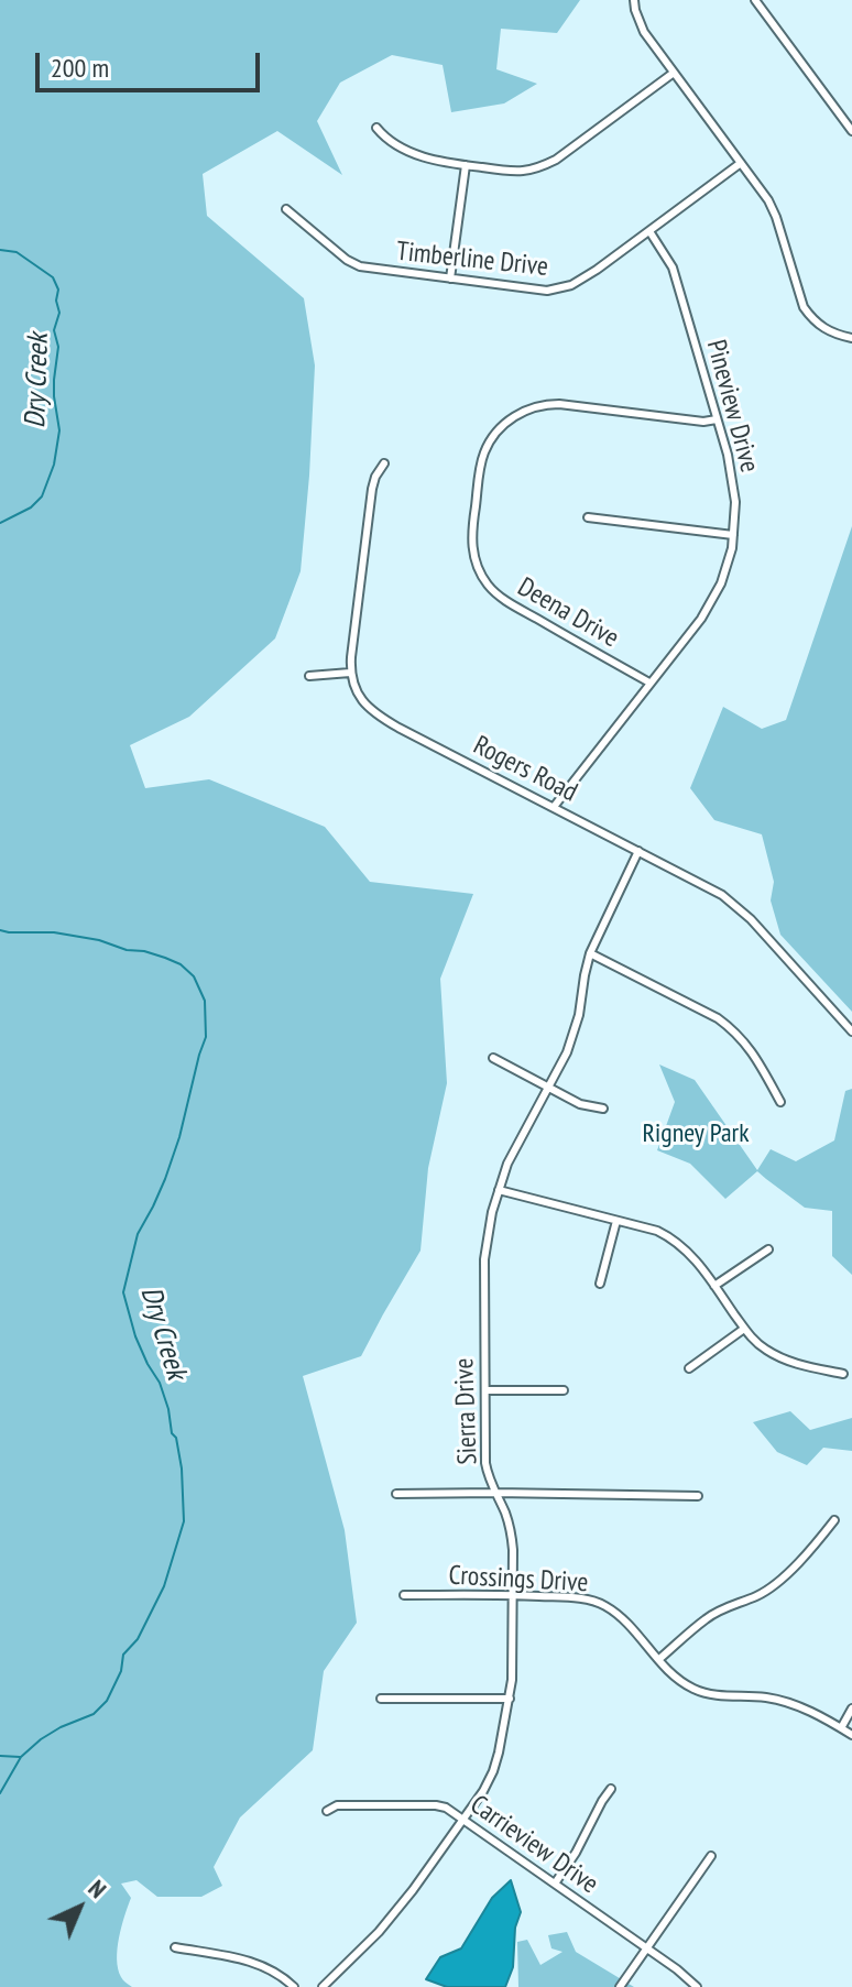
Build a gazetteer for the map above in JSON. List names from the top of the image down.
{
  "streets": {
    "street": [
      "Timberline Drive",
      "Pineview Drive",
      "Deena Drive",
      "Rogers Road",
      "Sierra Drive",
      "Crossings Drive",
      "Carrieview Drive"
    ]
  },
  "crossings": [
    ["Timberline Drive", "Pineview Drive"],
    ["Pineview Drive", "Deena Drive"],
    ["Pineview Drive", "Rogers Road"],
    ["Rogers Road", "Sierra Drive"],
    ["Sierra Drive", "Crossings Drive"],
    ["Sierra Drive", "Carrieview Drive"]
  ],
  "water": ["Dry Creek"],
  "parks": ["Rigney Park"],
  "scale_bar": "200 m",
  "north": "top right"
}
